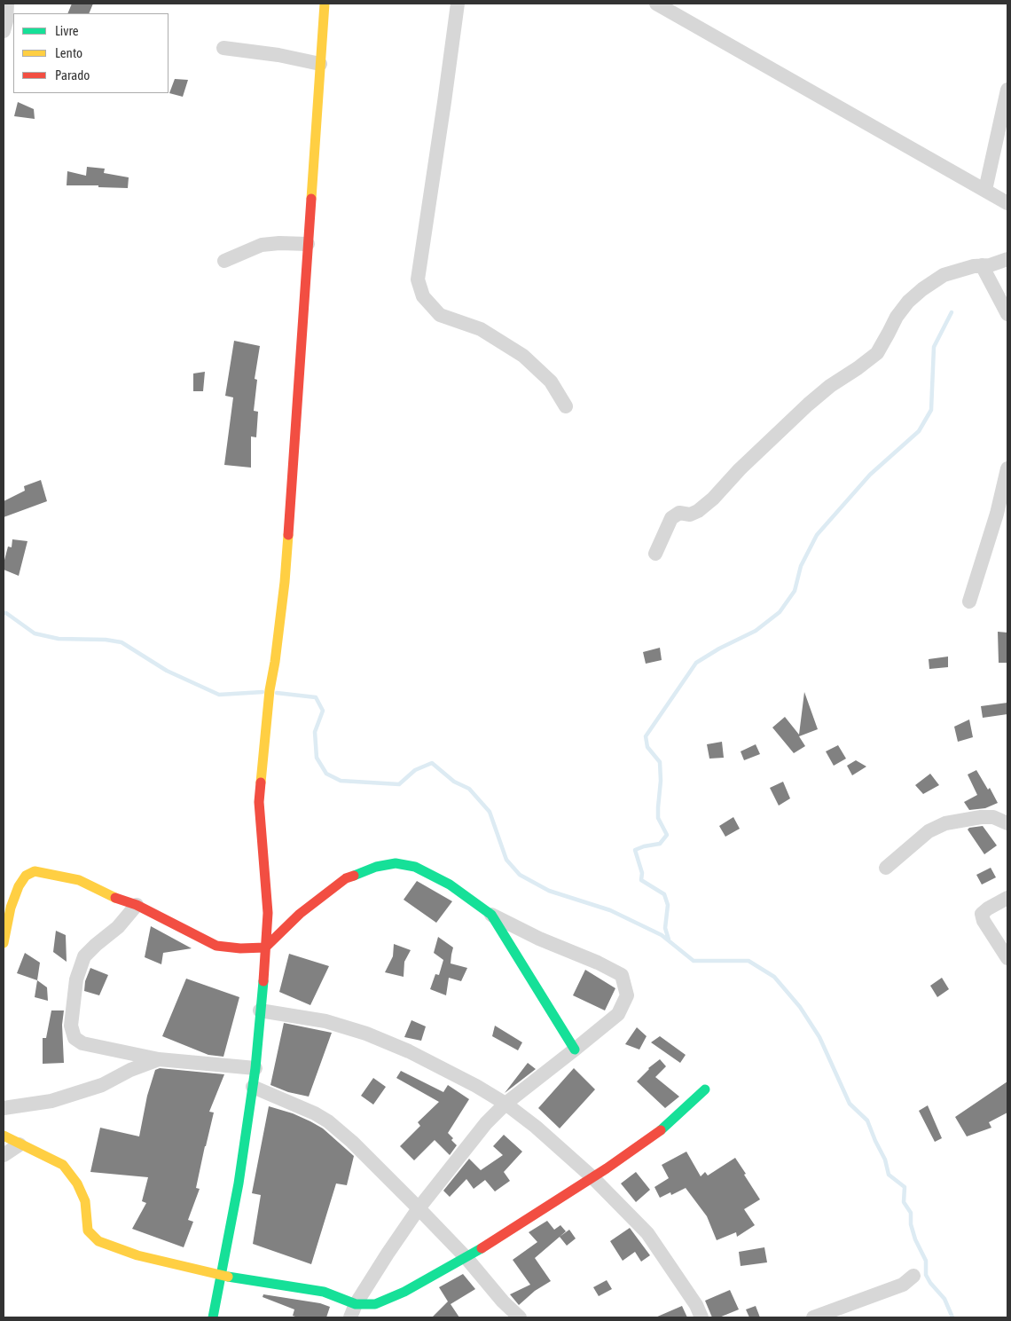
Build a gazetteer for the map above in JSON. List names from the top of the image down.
{
  "legend": ["Livre", "Lento", "Parado"]
}
